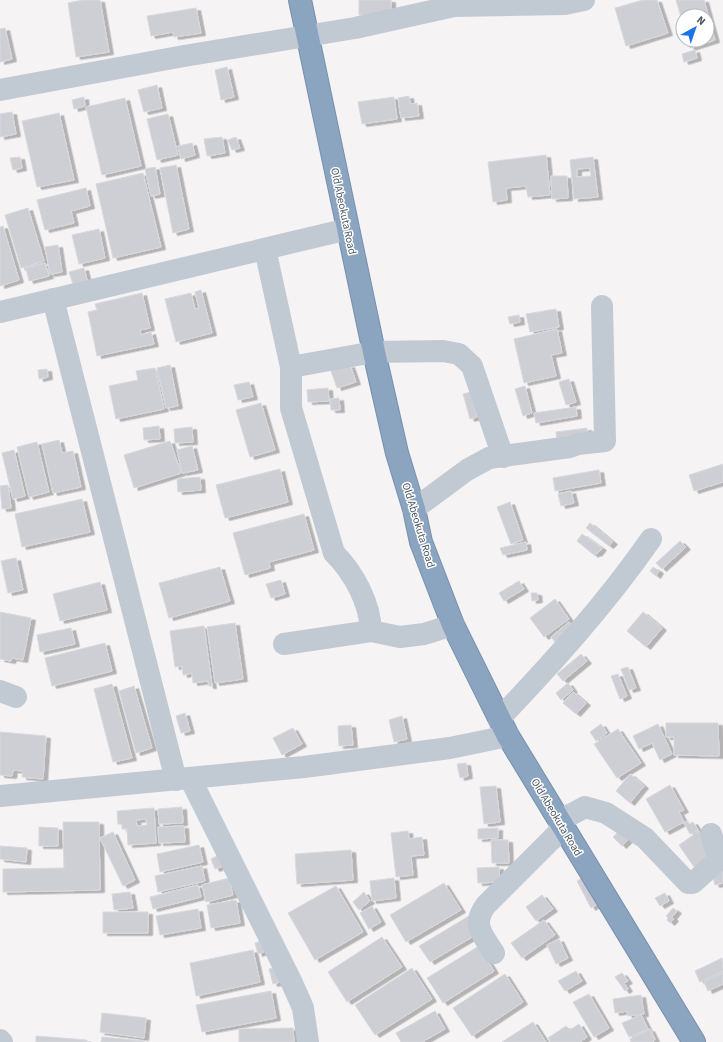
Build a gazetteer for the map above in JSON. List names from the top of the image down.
{
  "streets": {
    "highway": ["Old Abeokuta Road"]
  },
  "north": "top right"
}
